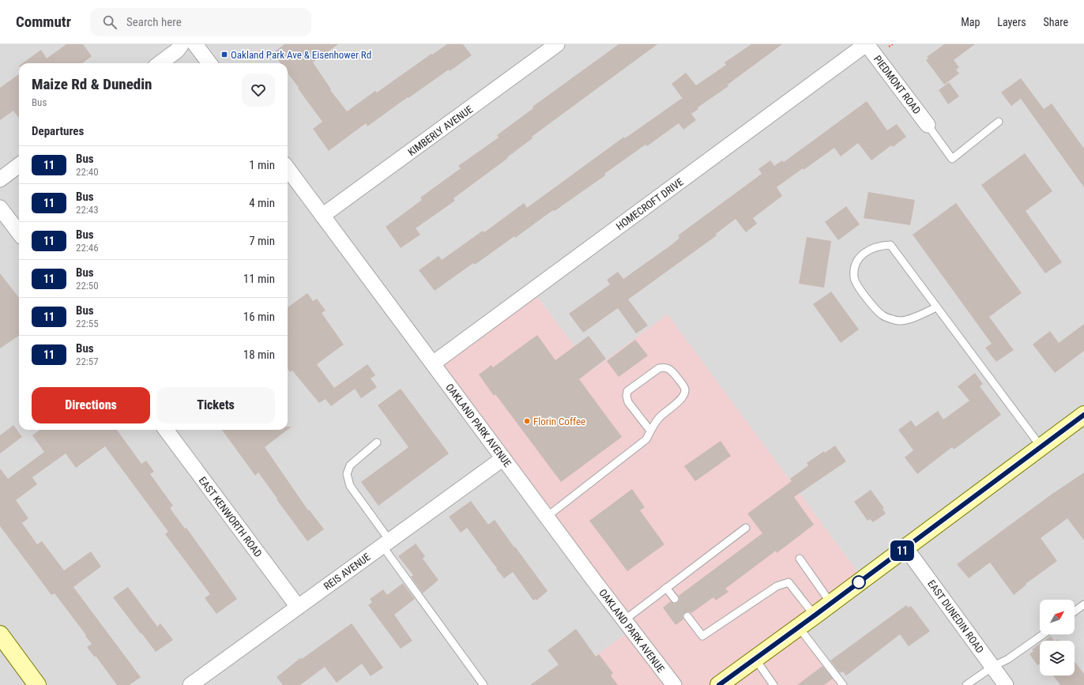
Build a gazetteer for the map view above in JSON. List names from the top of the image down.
{
  "streets": {
    "street": [
      "PIEDMONT ROAD",
      "KIMBERLY AVENUE",
      "HOMECROFT DRIVE",
      "OAKLAND PARK AVENUE",
      "EAST KENWORTH ROAD",
      "REIS AVENUE",
      "EAST DUNEDIN ROAD"
    ]
  },
  "crossings": [
    ["PIEDMONT ROAD", "HOMECROFT DRIVE"],
    ["KIMBERLY AVENUE", "OAKLAND PARK AVENUE"],
    ["HOMECROFT DRIVE", "OAKLAND PARK AVENUE"],
    ["OAKLAND PARK AVENUE", "REIS AVENUE"],
    ["EAST KENWORTH ROAD", "REIS AVENUE"]
  ],
  "places": {
    "transit": ["Oakland Park Ave & Eisenhower Rd"],
    "other": ["Florin Coffee"]
  },
  "lines": ["bus line 11"],
  "north": "top right",
  "page": {
    "header": "Commutr",
    "search": "Search here",
    "nav": ["Map", "Layers", "Share"],
    "on_map": "11",
    "heading": [
      ["Maize Rd & Dunedin", "Bus"],
      "Departures"
    ],
    "list": [
      {
        "mark": "11",
        "name": "Bus",
        "note": "22:40",
        "value": "1 min"
      },
      {
        "mark": "11",
        "name": "Bus",
        "note": "22:43",
        "value": "4 min"
      },
      {
        "mark": "11",
        "name": "Bus",
        "note": "22:46",
        "value": "7 min"
      },
      {
        "mark": "11",
        "name": "Bus",
        "note": "22:50",
        "value": "11 min"
      },
      {
        "mark": "11",
        "name": "Bus",
        "note": "22:55",
        "value": "16 min"
      },
      {
        "mark": "11",
        "name": "Bus",
        "note": "22:57",
        "value": "18 min"
      }
    ],
    "buttons": ["Directions", "Tickets"]
  }
}
